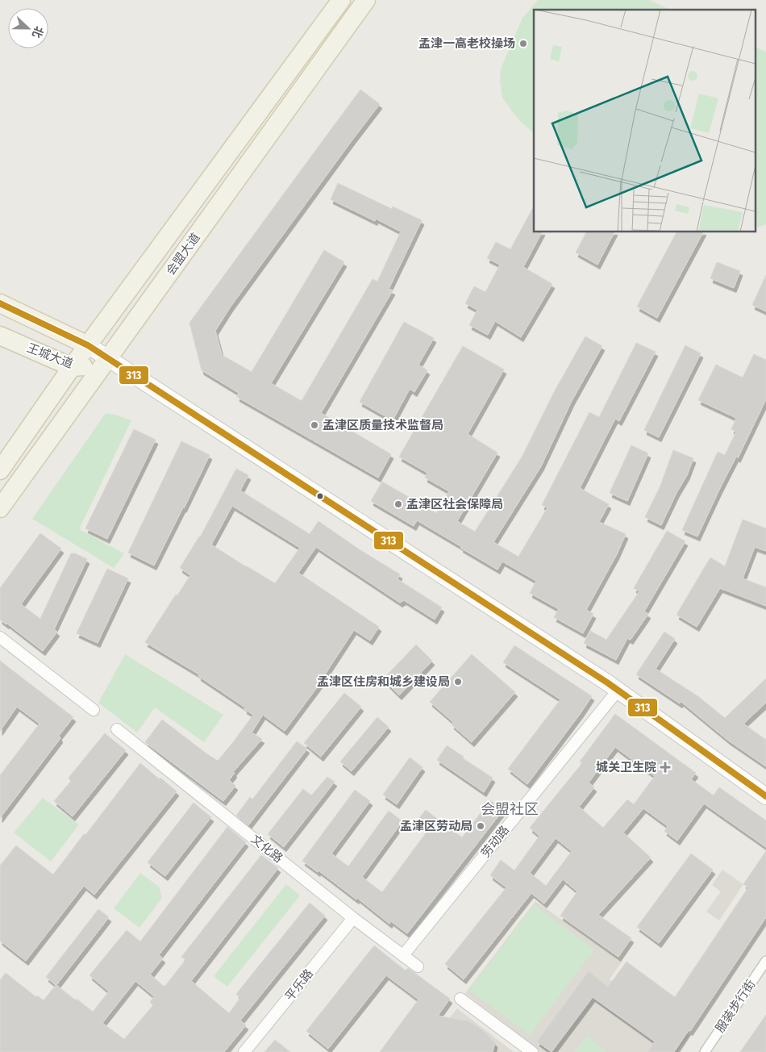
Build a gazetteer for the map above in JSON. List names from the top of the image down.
{
  "streets": {
    "main road": ["会盟大道", "王城大道"],
    "street": [
      "劳动路",
      "文化路",
      "平乐路",
      "服装步行街"
    ]
  },
  "crossings": [
    ["会盟大道", "王城大道"],
    ["王城大道", "劳动路"],
    ["劳动路", "文化路"],
    ["文化路", "平乐路"]
  ],
  "districts": ["会盟社区"],
  "places": {
    "other": [
      "孟津一高老校操场",
      "孟津区质量技术监督局",
      "孟津区社会保障局",
      "孟津区住房和城乡建设局",
      "孟津区劳动局"
    ],
    "health": ["城关卫生院"]
  },
  "lines": ["transit line 313"],
  "north": "right"
}
